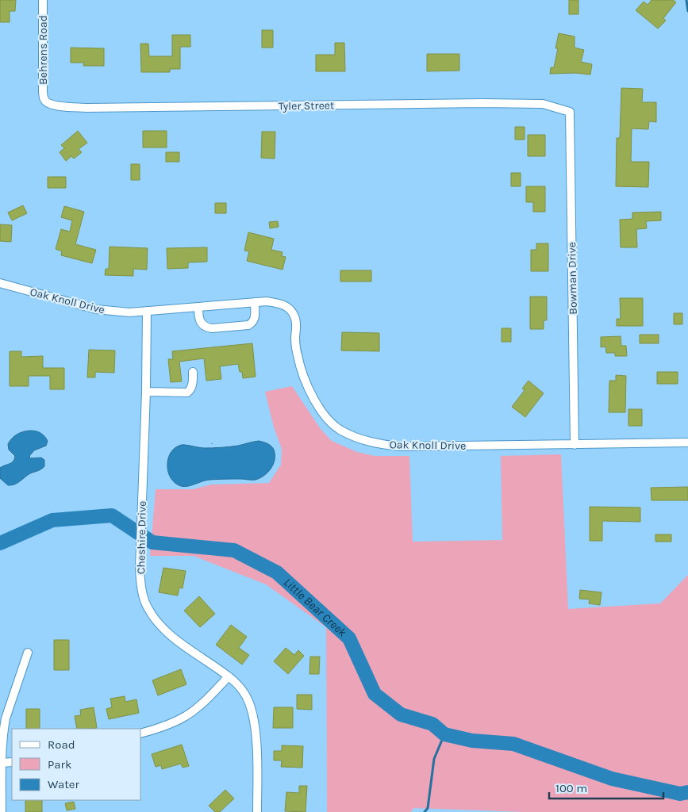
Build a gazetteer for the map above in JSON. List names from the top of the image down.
{
  "streets": {
    "street": [
      "Behrens Road",
      "Tyler Street",
      "Bowman Drive",
      "Oak Knoll Drive",
      "Cheshire Drive"
    ]
  },
  "crossings": [
    ["Behrens Road", "Tyler Street"],
    ["Tyler Street", "Bowman Drive"],
    ["Bowman Drive", "Oak Knoll Drive"],
    ["Oak Knoll Drive", "Cheshire Drive"]
  ],
  "water": ["Little Bear Creek"],
  "legend": ["Road", "Park", "Water"],
  "scale_bar": "100 m"
}
